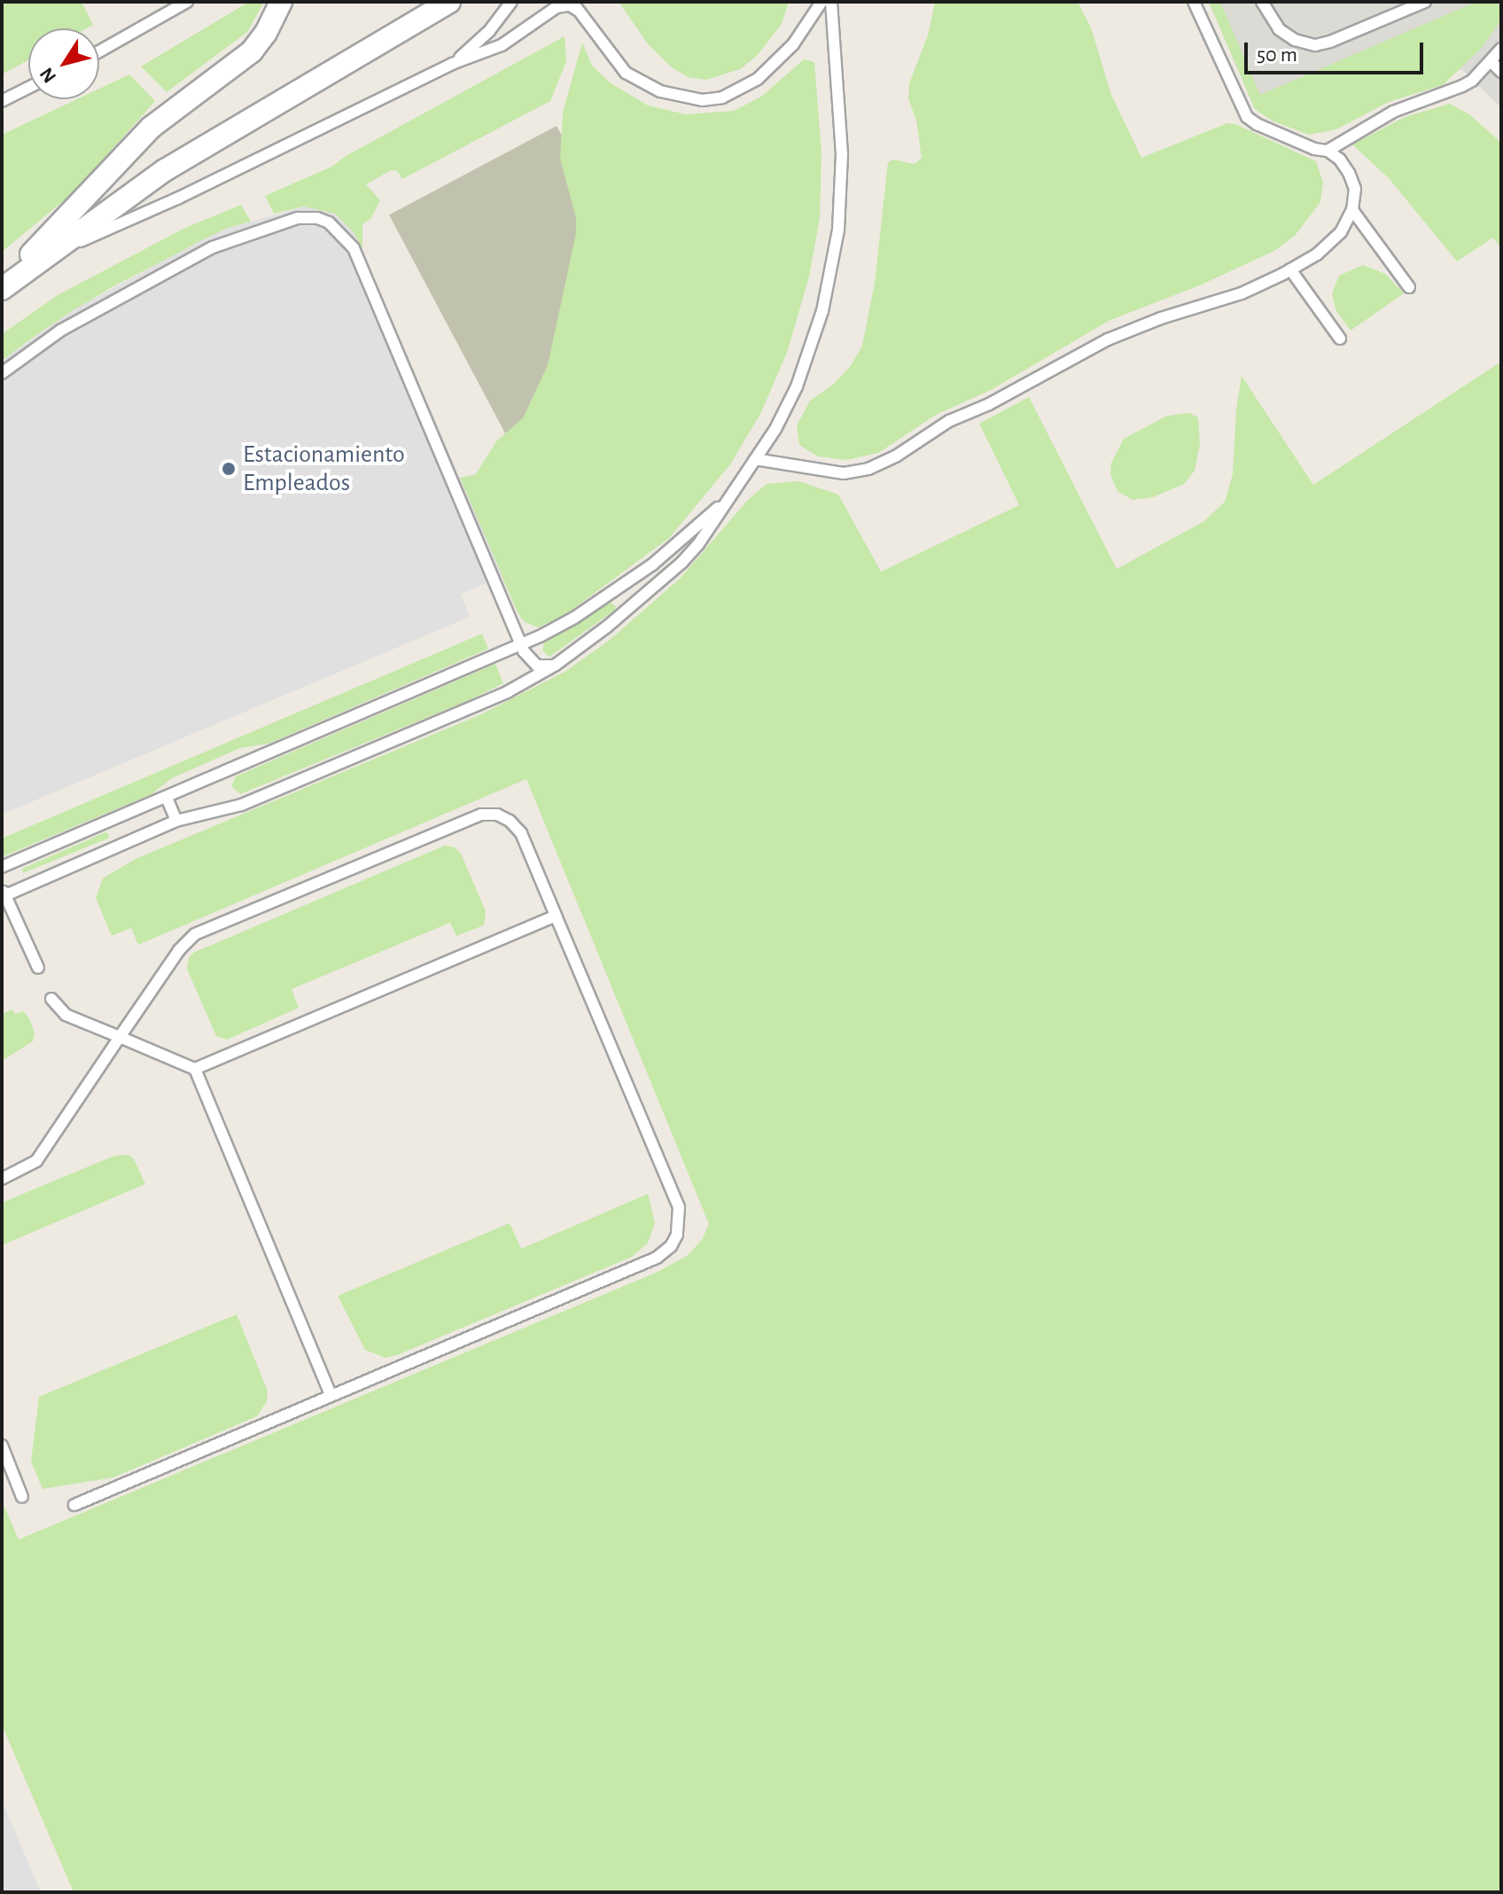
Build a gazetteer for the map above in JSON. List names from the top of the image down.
{
  "places": ["Estacionamiento Empleados"],
  "scale_bar": "50 m",
  "north": "bottom left"
}
